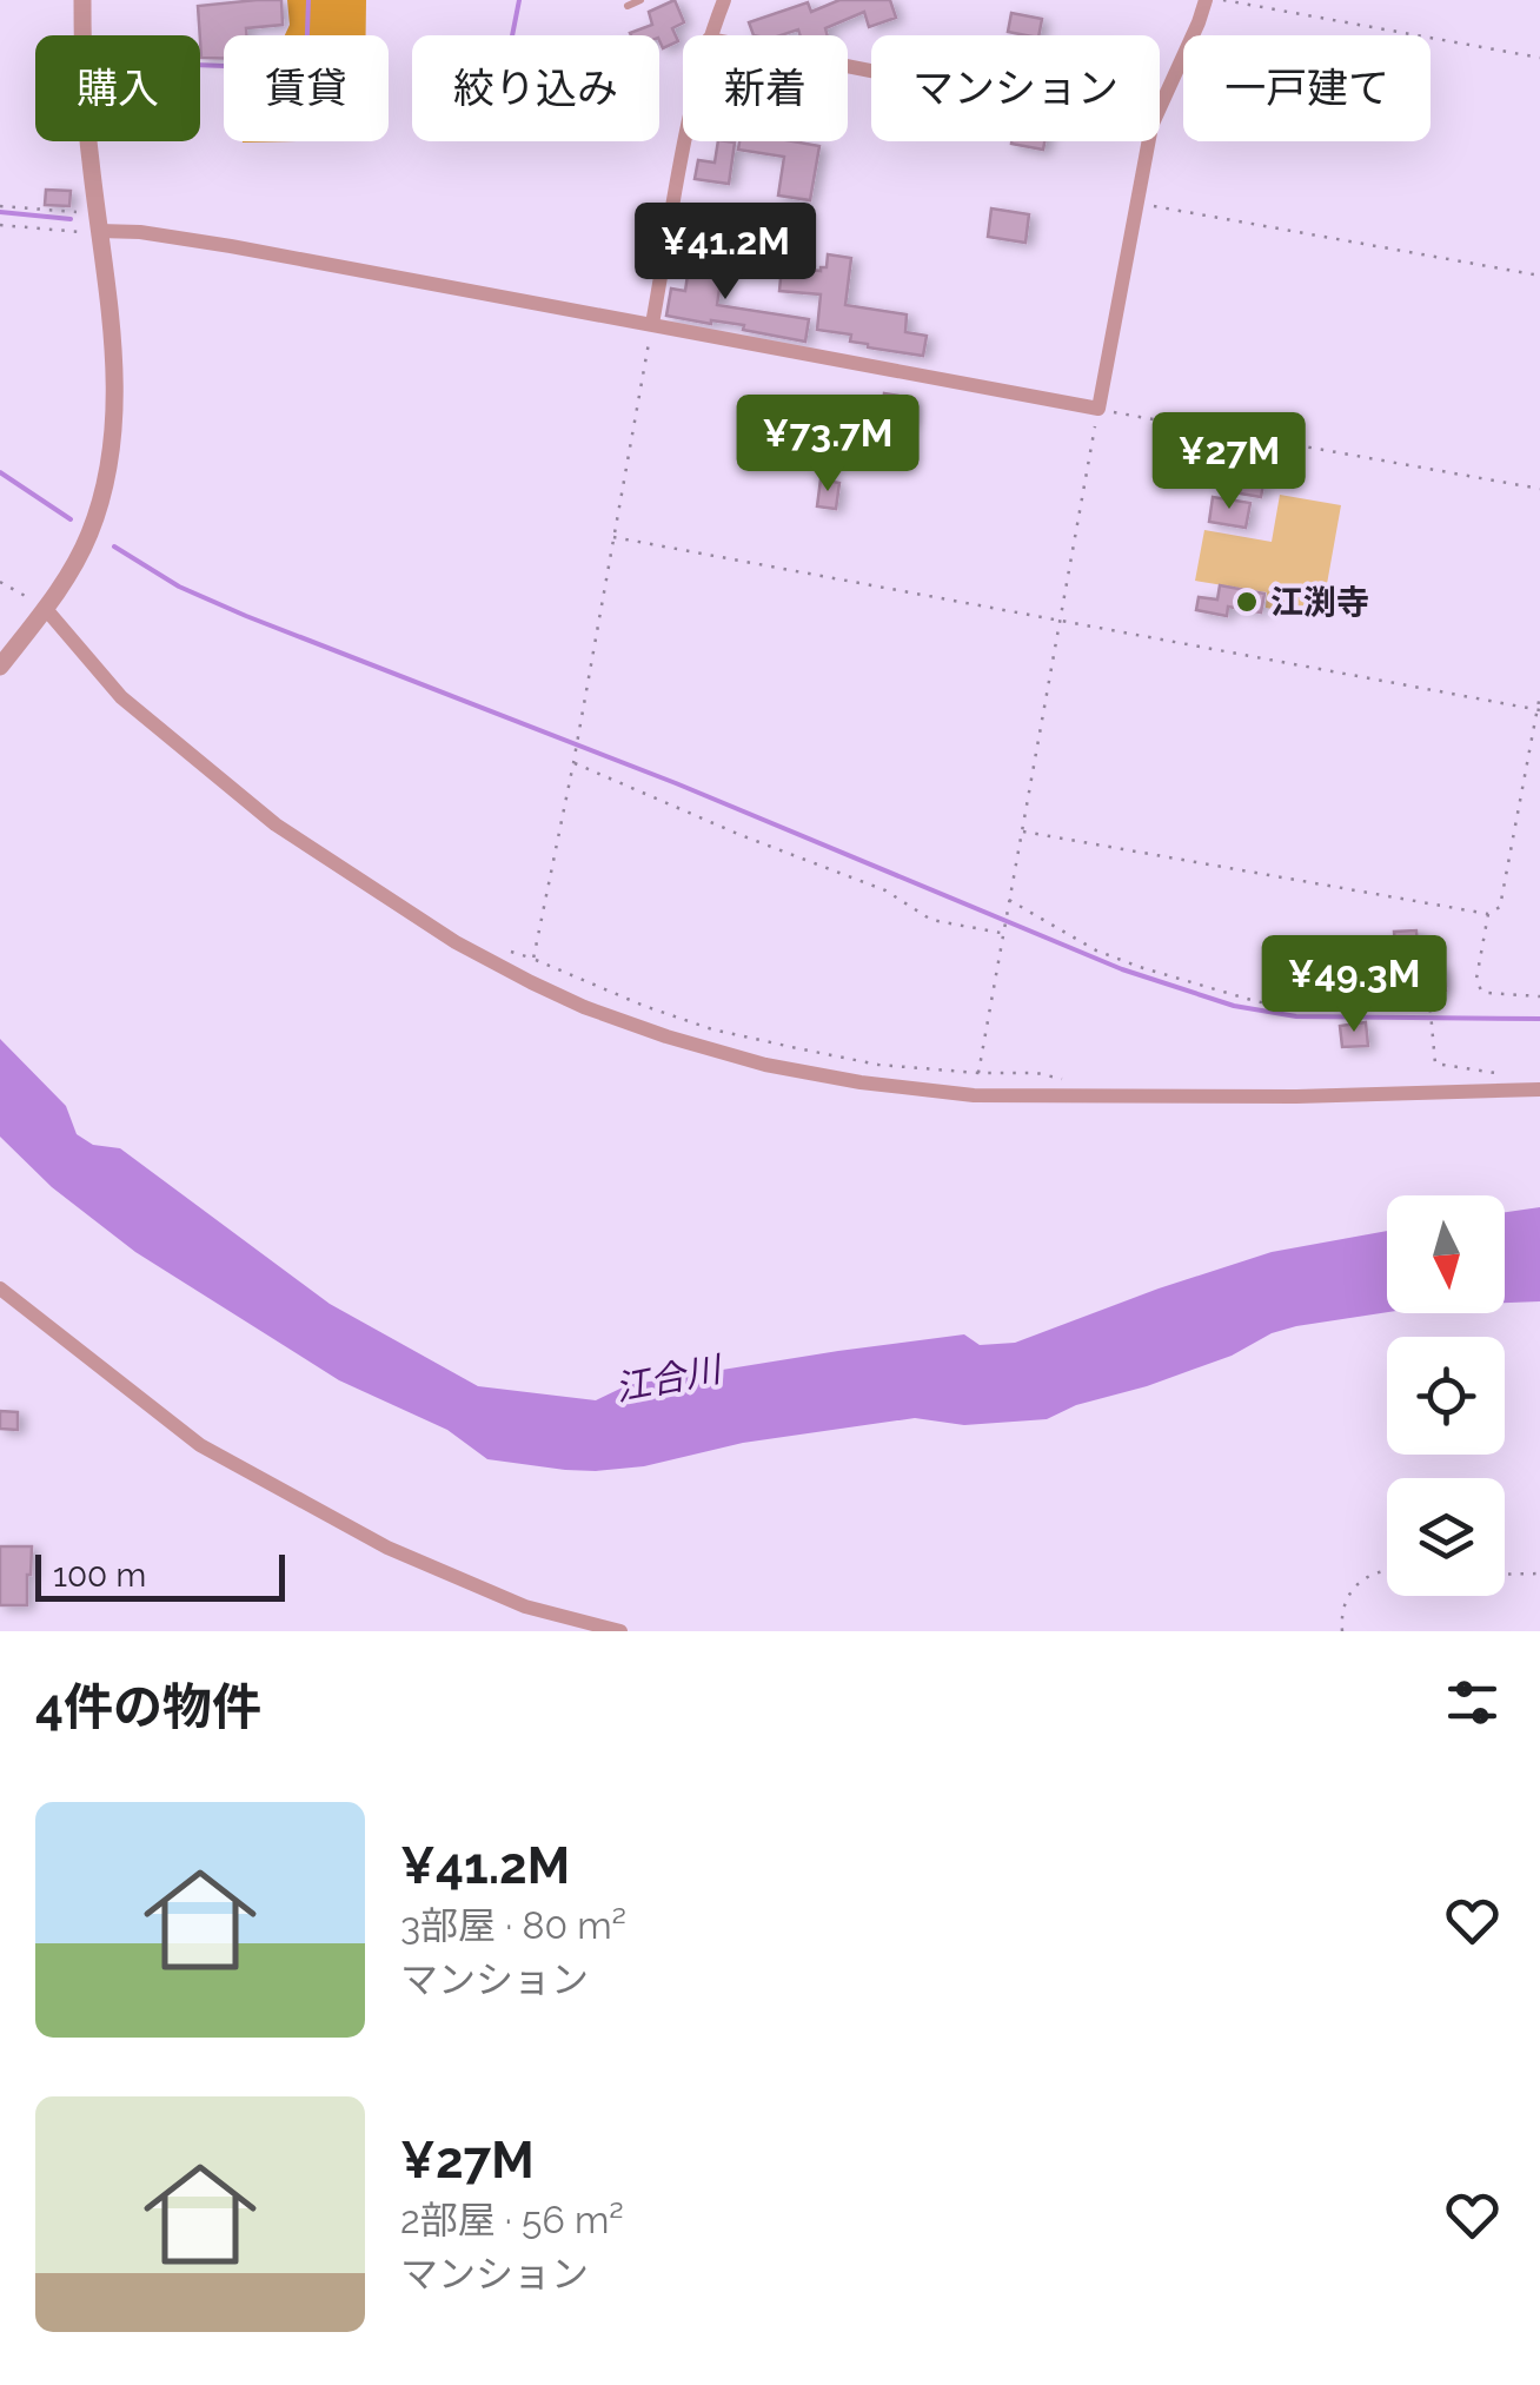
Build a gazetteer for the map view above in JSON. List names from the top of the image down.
{
  "water": ["江合川"],
  "places": ["江渕寺"],
  "scale_bar": "100 m",
  "north": "bottom",
  "page": {
    "chip": [
      "購入",
      "賃貸",
      "絞り込み",
      "新着",
      "マンション",
      "一戸建て"
    ],
    "price": [
      "¥41.2M",
      "¥73.7M",
      "¥27M",
      "¥49.3M"
    ],
    "scale": "100 m",
    "heading": "4件の物件",
    "list": [
      {
        "name": "¥41.2M",
        "note": "3部屋 · 80 m² · マンション"
      },
      {
        "name": "¥27M",
        "note": "2部屋 · 56 m² · マンション"
      }
    ]
  }
}
